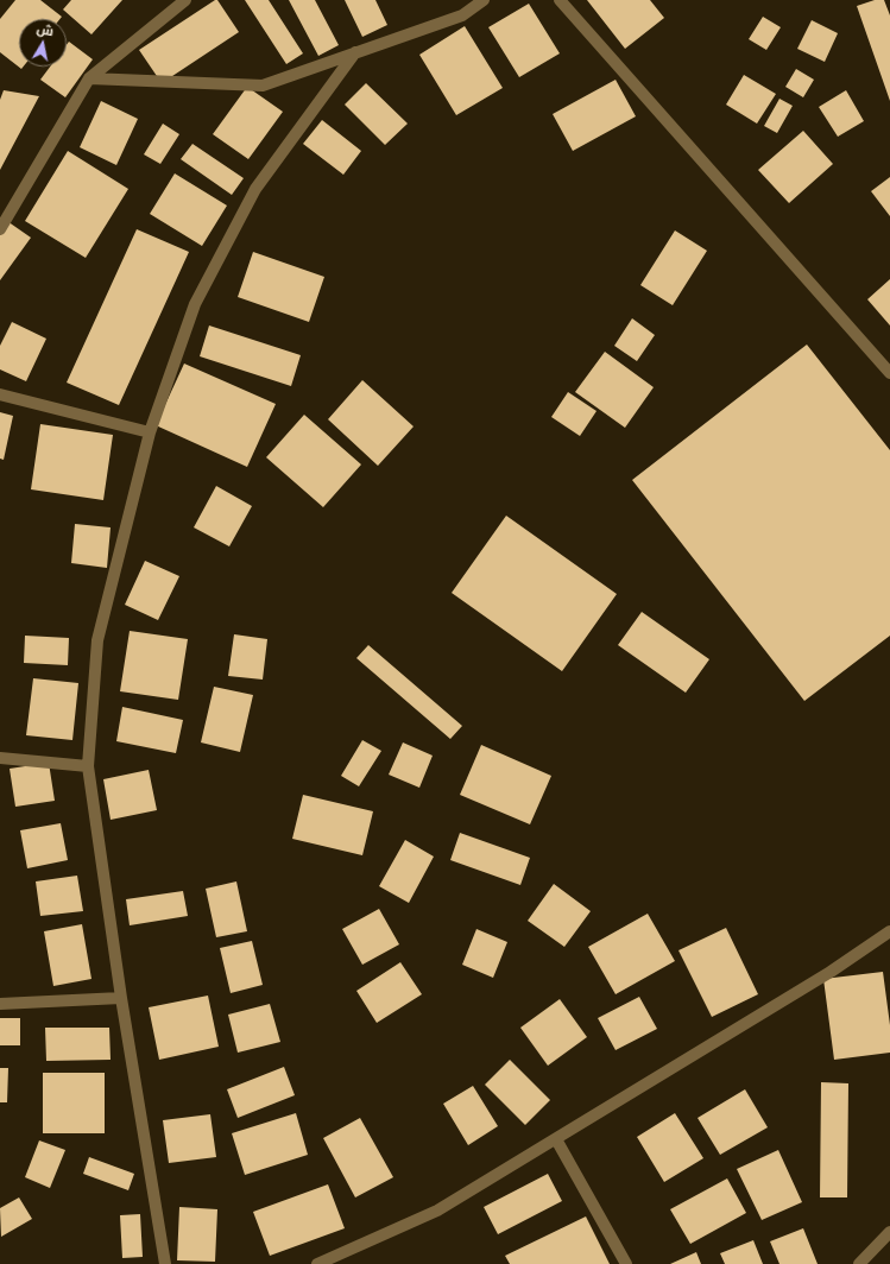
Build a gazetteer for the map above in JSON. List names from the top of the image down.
{
  "north": "top"
}
